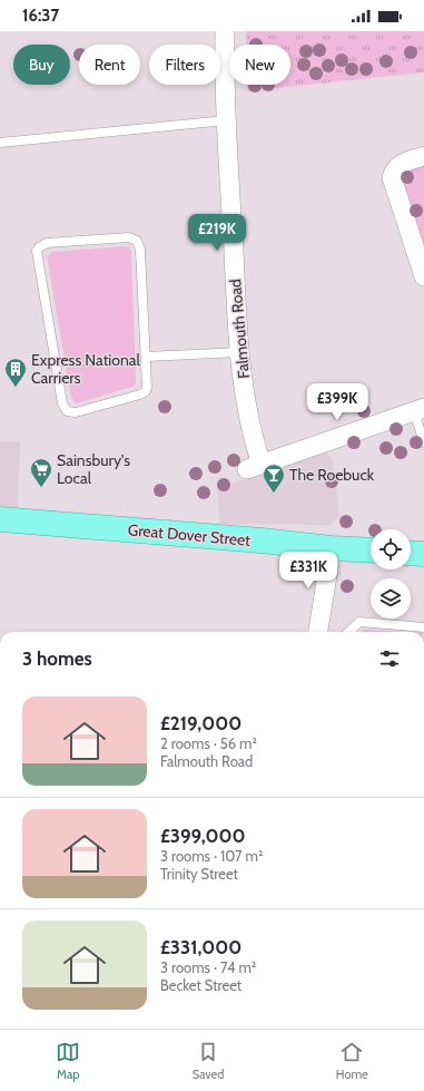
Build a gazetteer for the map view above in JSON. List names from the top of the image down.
{
  "streets": {
    "main road": ["Great Dover Street"],
    "street": ["Falmouth Road"]
  },
  "places": {
    "building": ["Express National Carriers"],
    "supermarket": ["Sainsbury's Local"],
    "bar": ["The Roebuck"]
  },
  "page": {
    "status": "16:37",
    "chip": [
      "Buy",
      "Rent",
      "Filters",
      "New"
    ],
    "price": ["£219K", "£399K", "£331K"],
    "heading": "3 homes",
    "list": [
      {
        "name": "£219,000",
        "note": "2 rooms · 56 m² · Falmouth Road"
      },
      {
        "name": "£399,000",
        "note": "3 rooms · 107 m² · Trinity Street"
      },
      {
        "name": "£331,000",
        "note": "3 rooms · 74 m² · Becket Street"
      }
    ],
    "tabs": ["Map", "Saved", "Home"]
  }
}
